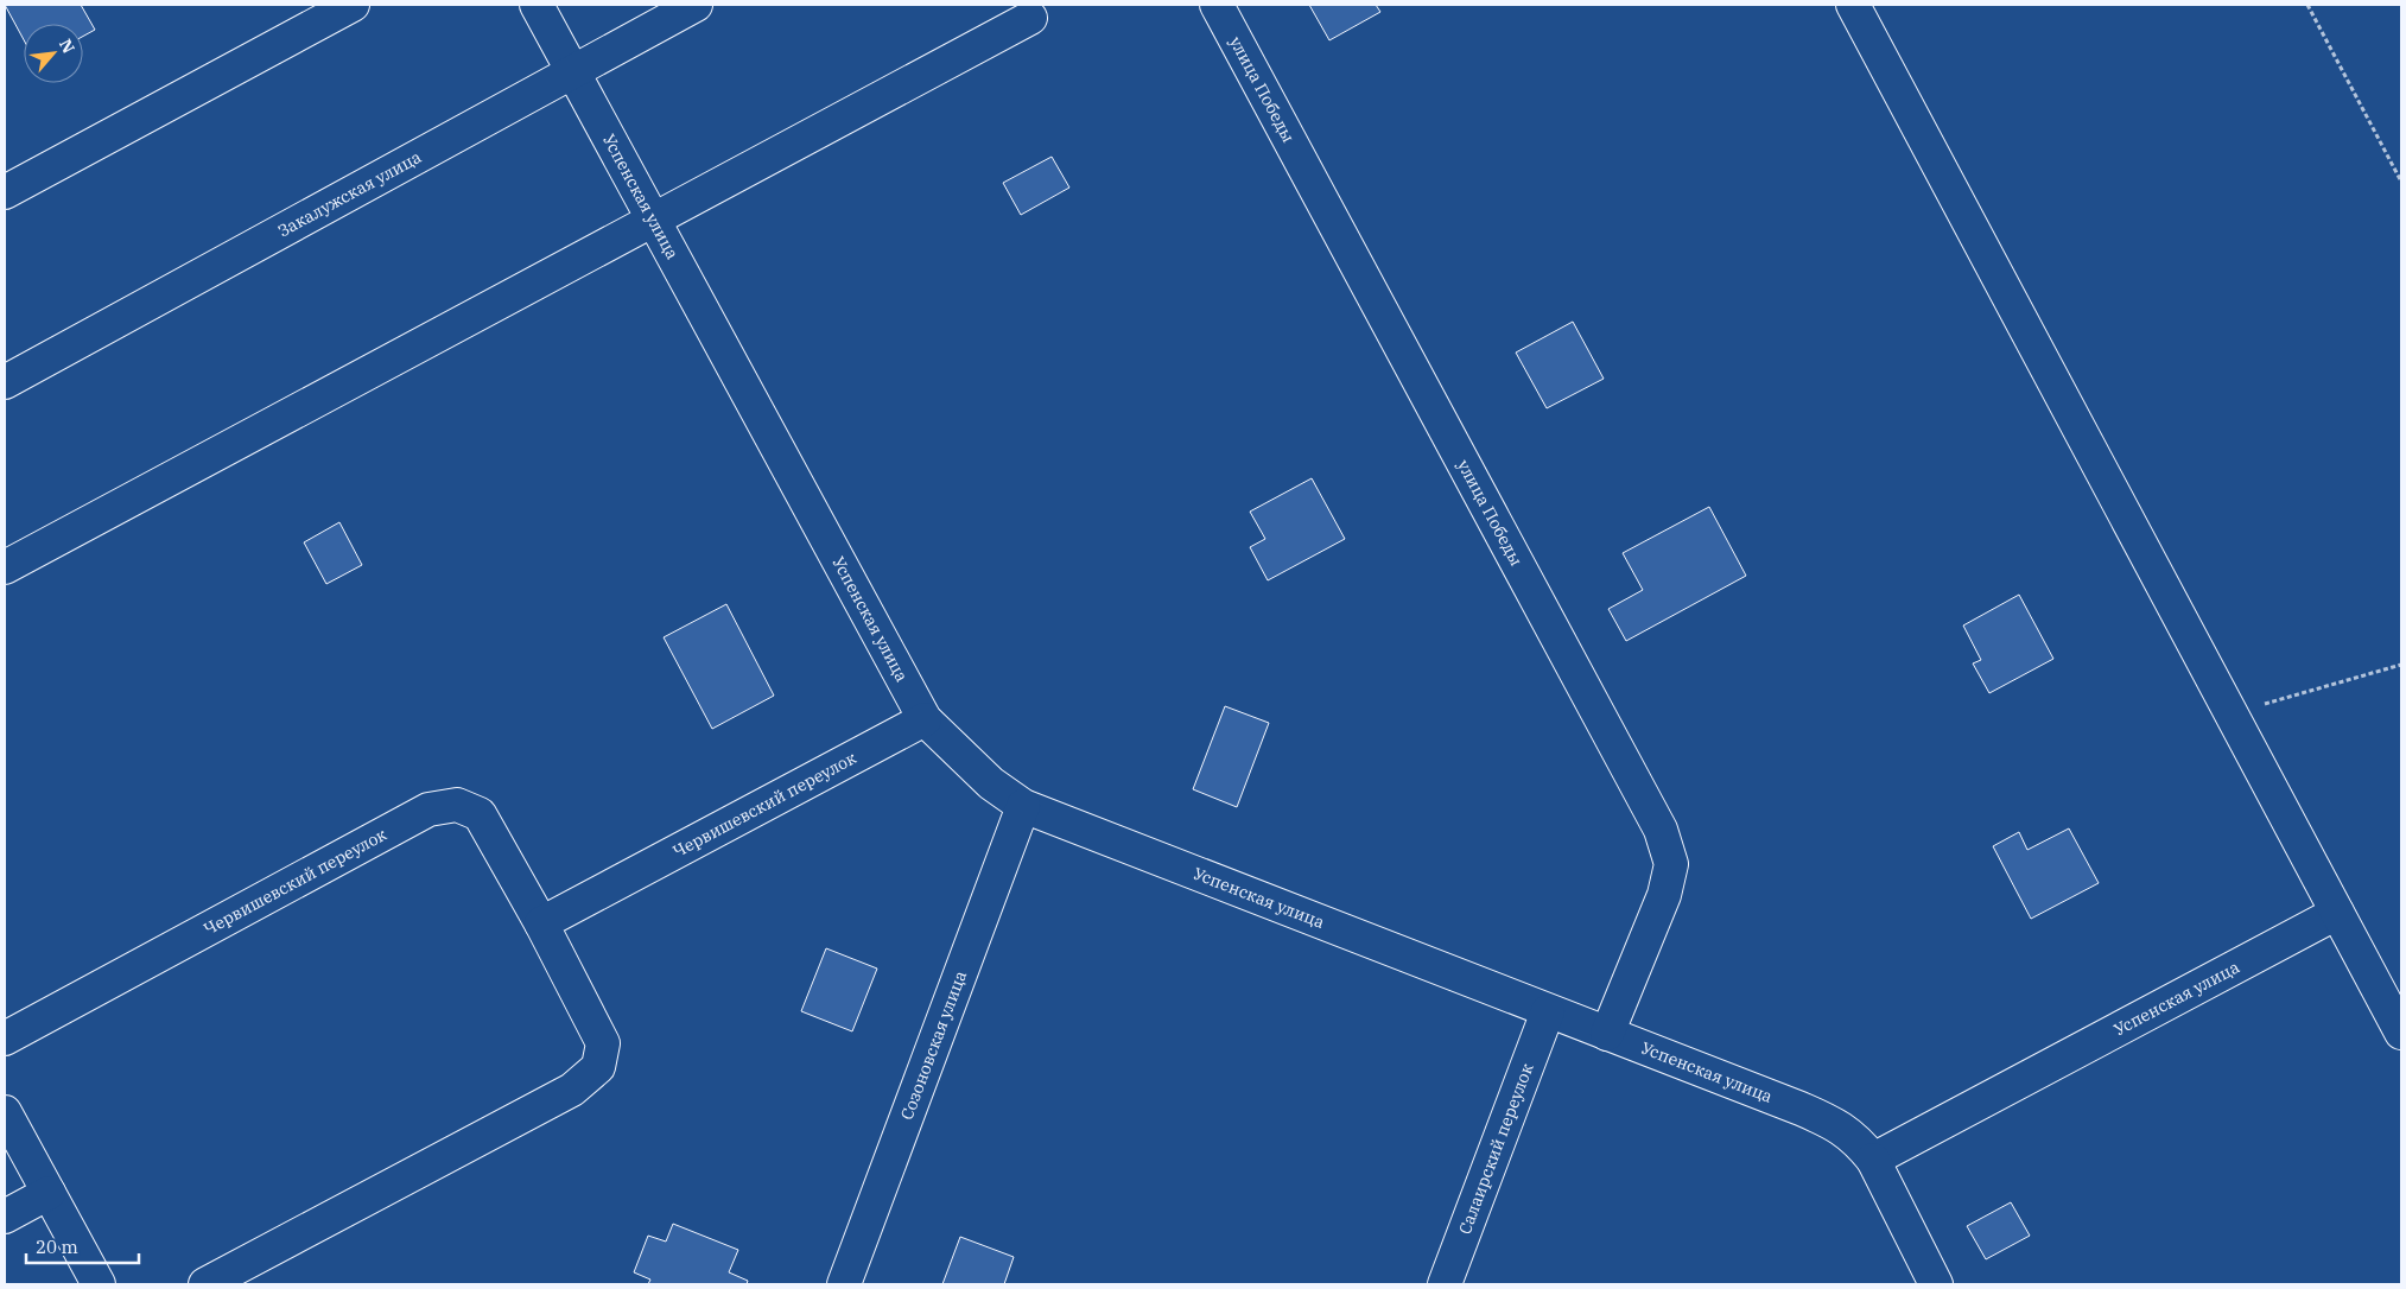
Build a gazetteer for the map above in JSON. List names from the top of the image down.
{
  "streets": {
    "street": [
      "улица Победы",
      "Закалужская улица",
      "Успенская улица",
      "Червишевский переулок",
      "Созоновская улица",
      "Салаирский переулок"
    ]
  },
  "crossings": [
    ["улица Победы", "Успенская улица"],
    ["Закалужская улица", "Успенская улица"],
    ["Успенская улица", "Червишевский переулок"],
    ["Успенская улица", "Созоновская улица"],
    ["Успенская улица", "Салаирский переулок"]
  ],
  "scale_bar": "20 m",
  "north": "top right"
}
